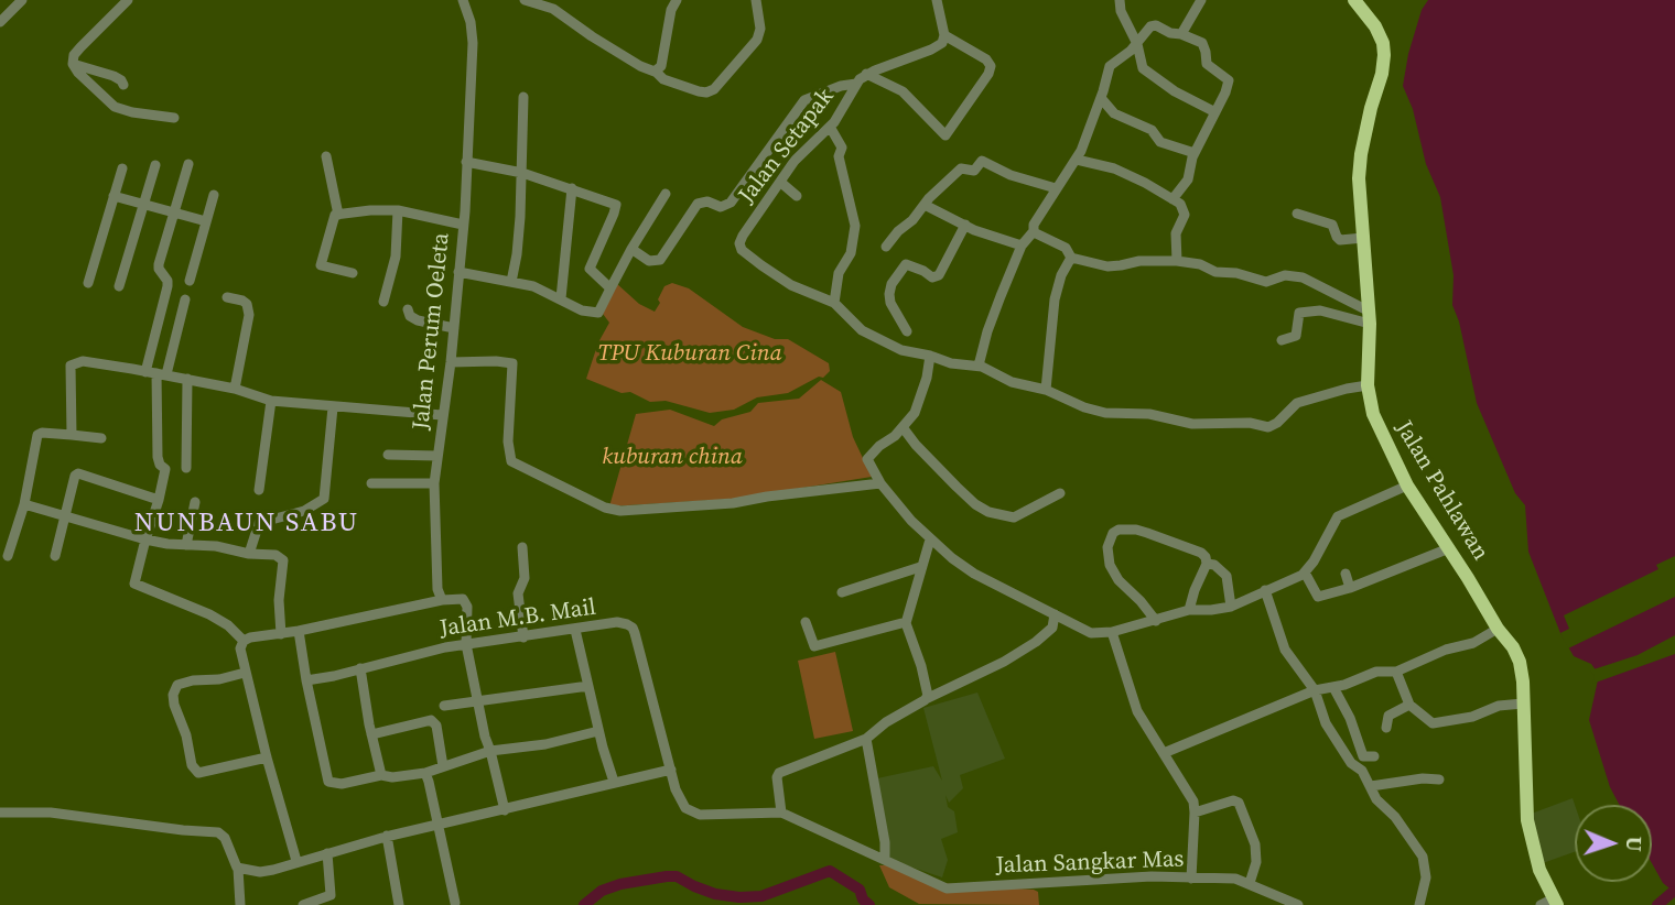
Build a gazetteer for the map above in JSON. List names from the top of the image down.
{
  "streets": {
    "highway": ["Jalan Pahlawan"],
    "street": [
      "Jalan Setapak",
      "Jalan Perum Oeleta",
      "Jalan M.B. Mail",
      "Jalan Sangkar Mas"
    ]
  },
  "crossings": [
    ["Jalan Setapak", "Jalan Pahlawan"]
  ],
  "districts": ["NUNBAUN SABU"],
  "parks": ["TPU Kuburan Cina", "kuburan china"],
  "north": "right"
}
